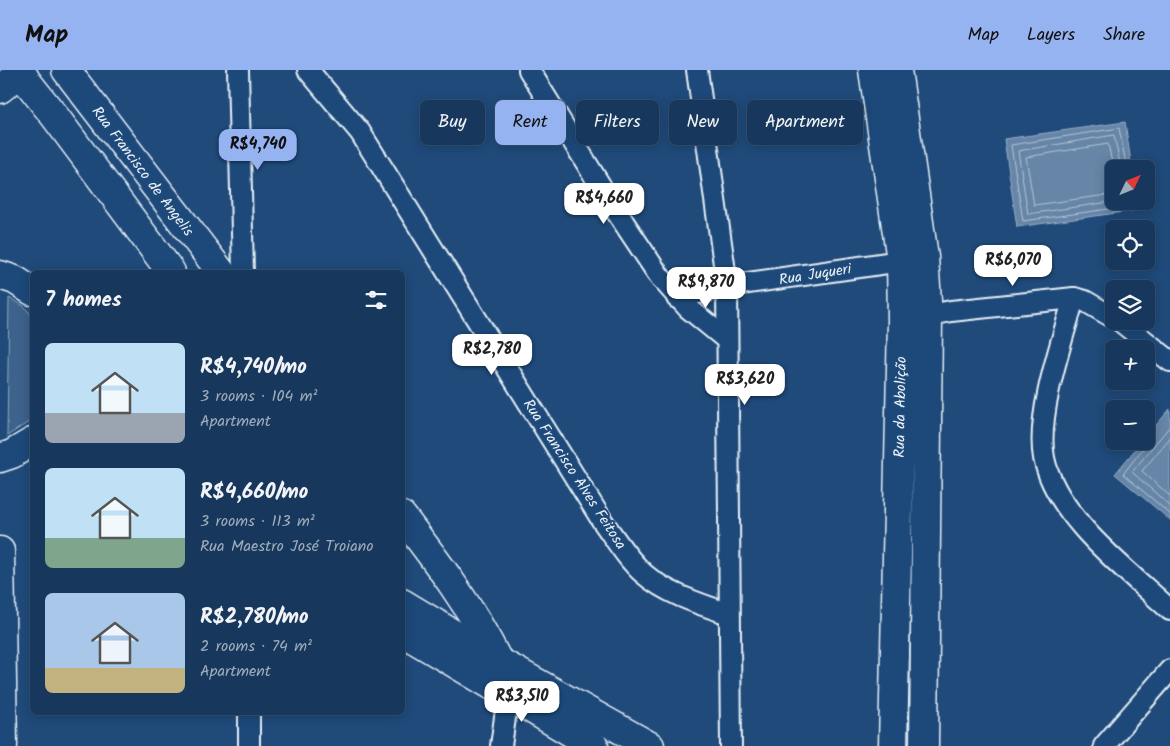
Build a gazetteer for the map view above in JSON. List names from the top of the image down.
{
  "streets": {
    "main road": ["Rua Francisco de Angelis", "Rua da Abolição"],
    "street": ["Rua Juqueri", "Rua Francisco Alves Feitosa"]
  },
  "crossings": [
    ["Rua Juqueri", "Rua da Abolição"]
  ],
  "north": "top right",
  "page": {
    "header": "Map",
    "nav": ["Map", "Layers", "Share"],
    "chip": [
      "Buy",
      "Rent",
      "Filters",
      "New",
      "Apartment"
    ],
    "price": [
      "R$4,740",
      "R$4,660",
      "R$6,070",
      "R$9,870",
      "R$2,780",
      "R$3,620",
      "R$3,510"
    ],
    "map_buttons": ["+", "−"],
    "heading": "7 homes",
    "list": [
      {
        "name": "R$4,740/mo",
        "note": "3 rooms · 104 m² · Apartment"
      },
      {
        "name": "R$4,660/mo",
        "note": "3 rooms · 113 m² · Rua Maestro José Troiano"
      },
      {
        "name": "R$2,780/mo",
        "note": "2 rooms · 74 m² · Apartment"
      }
    ]
  }
}
